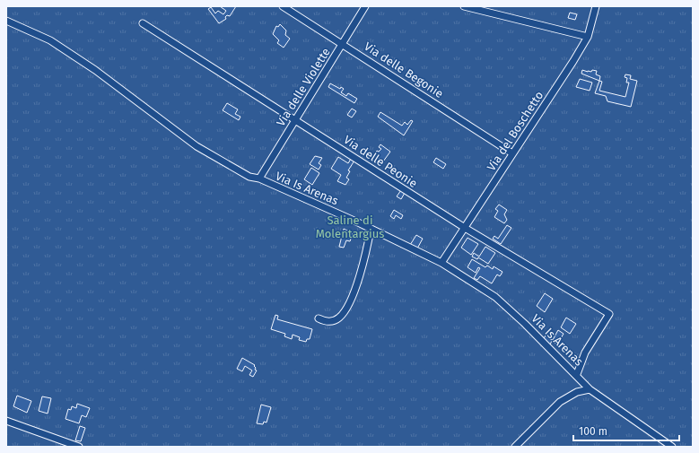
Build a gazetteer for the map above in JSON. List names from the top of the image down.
{
  "streets": {
    "street": [
      "Via delle Begonie",
      "Via delle Violette",
      "Via del Boschetto",
      "Via delle Peonie",
      "Via Is Arenas"
    ]
  },
  "crossings": [
    ["Via delle Begonie", "Via delle Violette"],
    ["Via delle Begonie", "Via del Boschetto"],
    ["Via delle Violette", "Via delle Peonie"],
    ["Via delle Violette", "Via Is Arenas"],
    ["Via del Boschetto", "Via delle Peonie"],
    ["Via del Boschetto", "Via Is Arenas"],
    ["Via delle Peonie", "Via Is Arenas"]
  ],
  "parks": ["Saline di Molentargius"],
  "scale_bar": "100 m"
}
